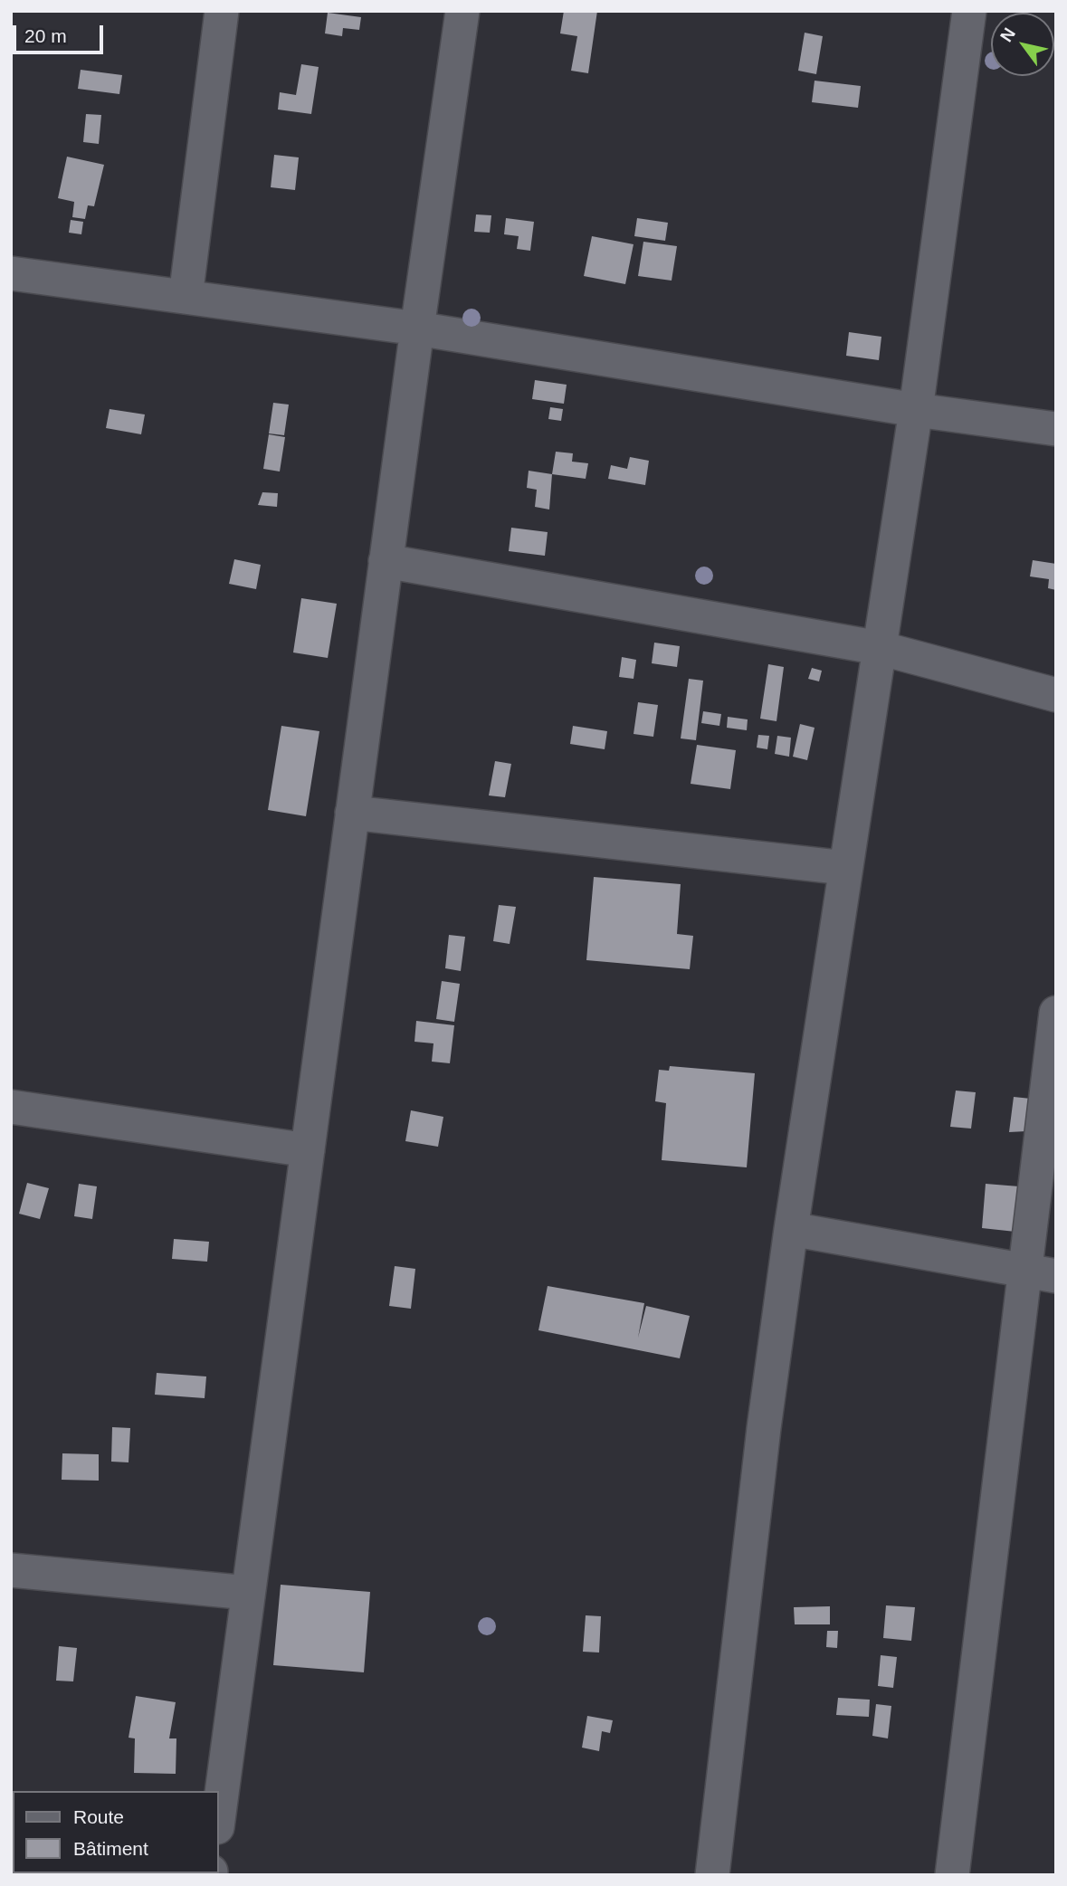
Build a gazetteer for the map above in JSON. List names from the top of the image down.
{
  "legend": ["Route", "Bâtiment"],
  "scale_bar": "20 m",
  "north": "top left"
}
